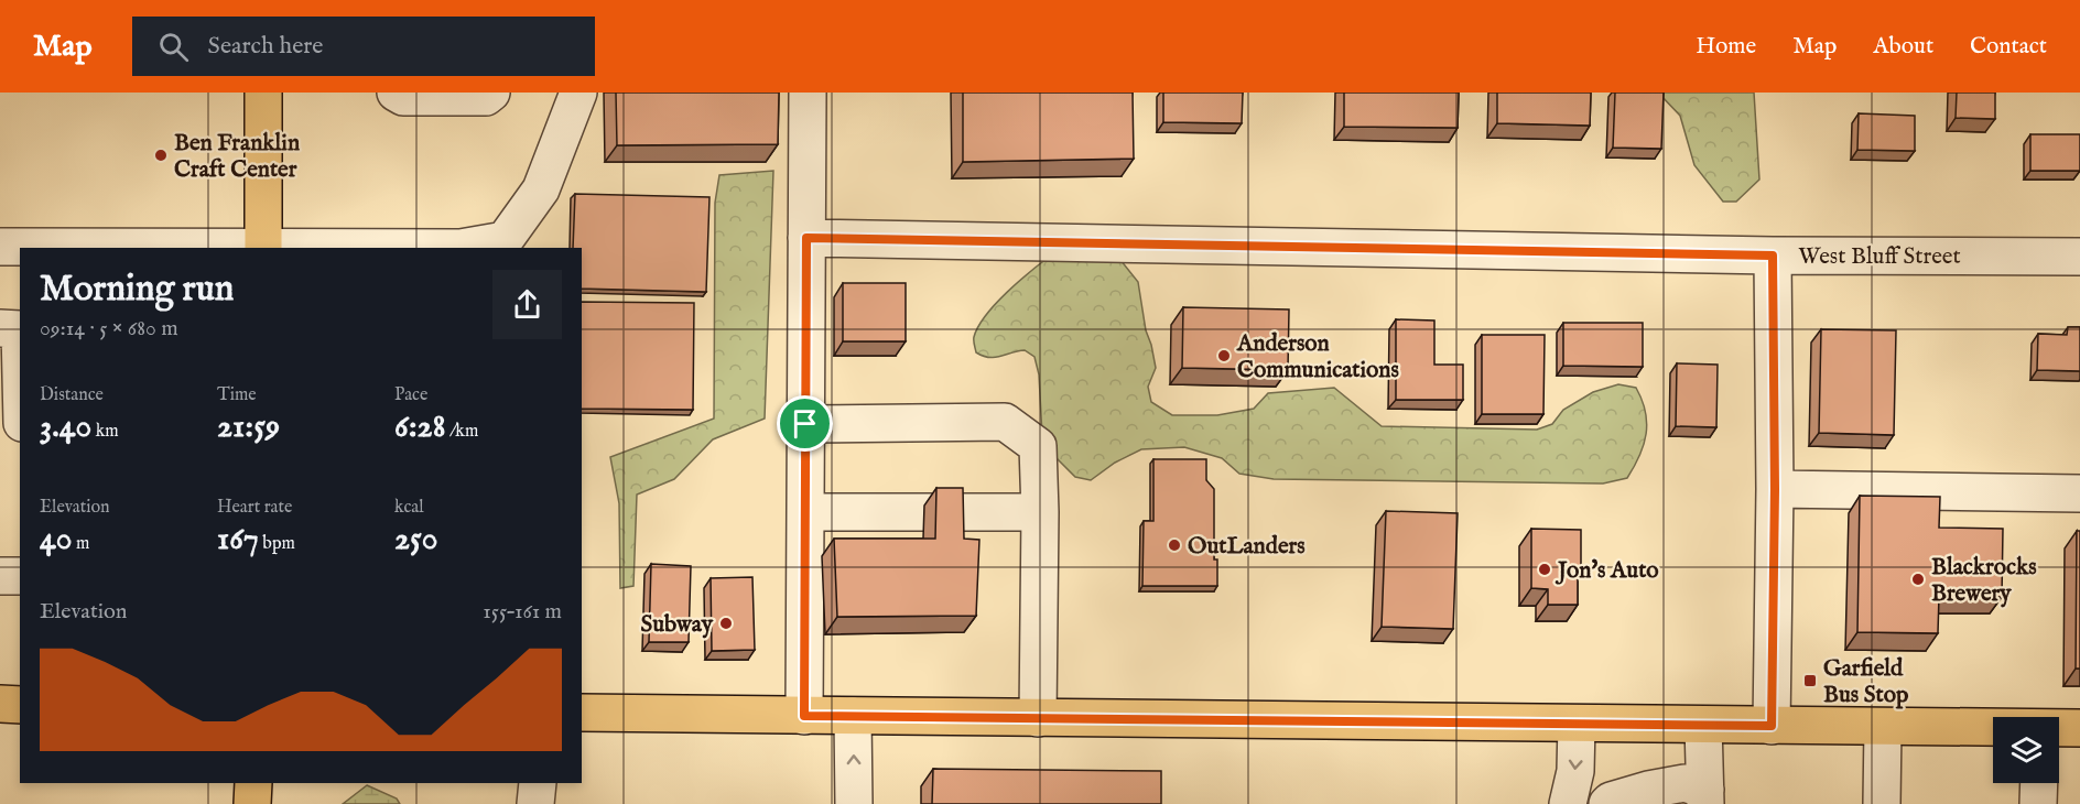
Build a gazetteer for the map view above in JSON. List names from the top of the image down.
{
  "streets": {
    "street": ["West Bluff Street"]
  },
  "places": {
    "other": [
      "Ben Franklin Craft Center",
      "Anderson Communications",
      "OutLanders",
      "Jon's Auto",
      "Blackrocks Brewery",
      "Subway"
    ],
    "transit": ["Garfield Bus Stop"]
  },
  "page": {
    "header": "Map",
    "search": "Search here",
    "nav": [
      "Home",
      "Map",
      "About",
      "Contact"
    ],
    "heading": ["Morning run", "09:14 · 5 × 680 m"],
    "stats": [
      ["Distance", "3.40 km"],
      ["Time", "21:59"],
      ["Pace", "6:28 /km"],
      ["Elevation", "40 m"],
      ["Heart rate", "167 bpm"],
      ["kcal", "250"]
    ],
    "chart": ["Elevation", "155–161 m"]
  }
}
